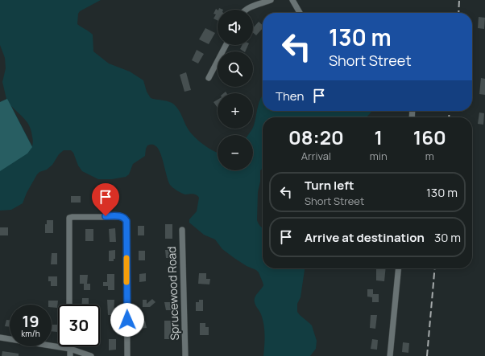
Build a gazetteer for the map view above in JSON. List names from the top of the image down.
{
  "streets": {
    "street": ["Sprucewood Road"]
  },
  "page": {
    "map_buttons": ["+", "−"],
    "turn": ["130 m", "Short Street"],
    "then": "Then",
    "eta": [
      "08:20",
      "Arrival",
      "1",
      "min",
      "160",
      "m"
    ],
    "list": [
      {
        "name": "Turn left",
        "note": "Short Street",
        "value": "130 m"
      },
      {
        "name": "Arrive at destination",
        "value": "30 m"
      }
    ],
    "speed": "19 km/h",
    "limit": "30"
  }
}
